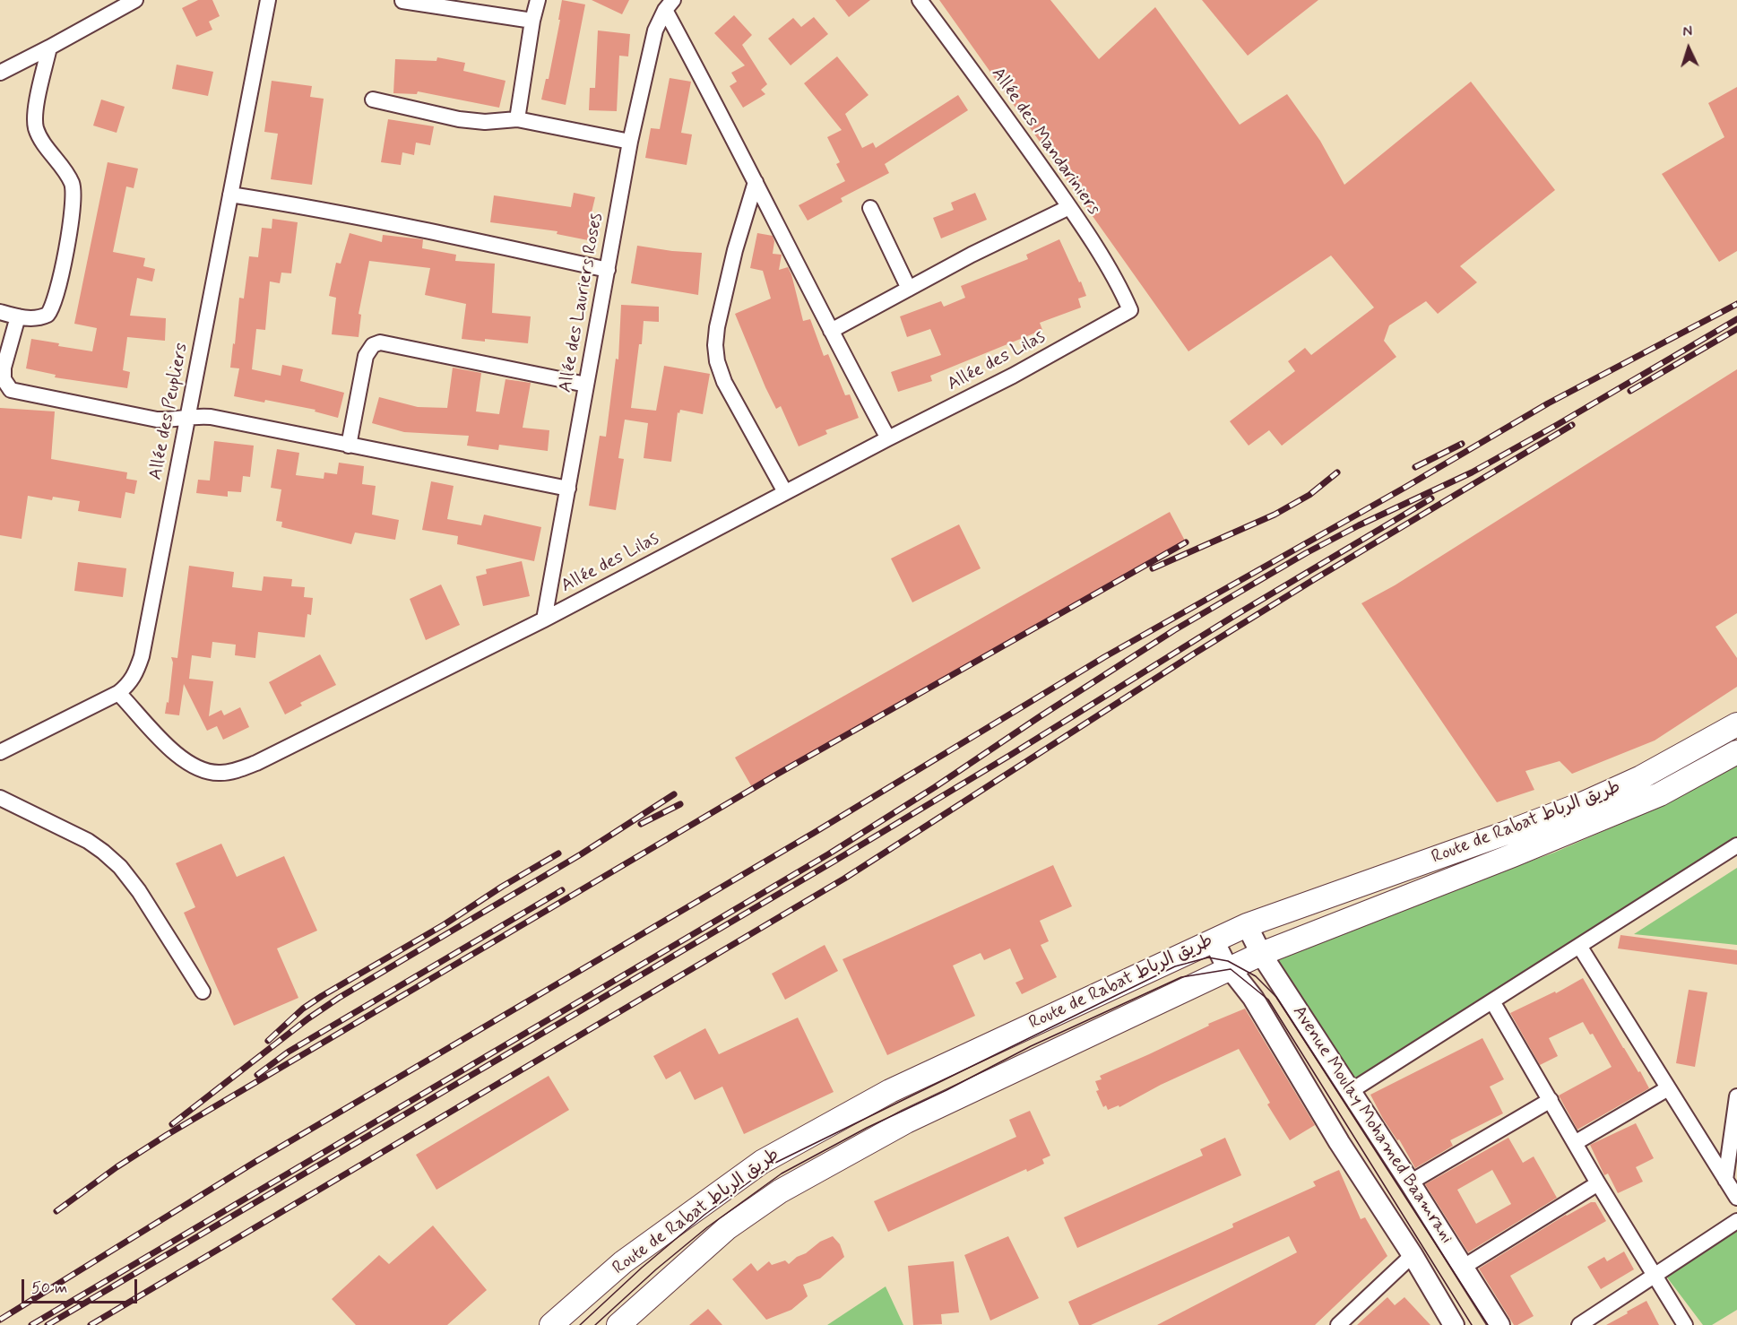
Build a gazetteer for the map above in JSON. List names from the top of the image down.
{
  "streets": {
    "main road": ["Route de Rabat طريق الرباط"],
    "street": [
      "Allée des Mandariniers",
      "Allée des Lauriers Roses",
      "Allée des Lilas",
      "Allée des Peupliers",
      "Avenue Moulay Mohamed Baamrani"
    ]
  },
  "crossings": [
    ["Allée des Mandariniers", "Allée des Lilas"],
    ["Allée des Lauriers Roses", "Allée des Lilas"],
    ["Allée des Lilas", "Allée des Peupliers"],
    ["Route de Rabat طريق الرباط", "Avenue Moulay Mohamed Baamrani"]
  ],
  "scale_bar": "50 m",
  "north": "top"
}
